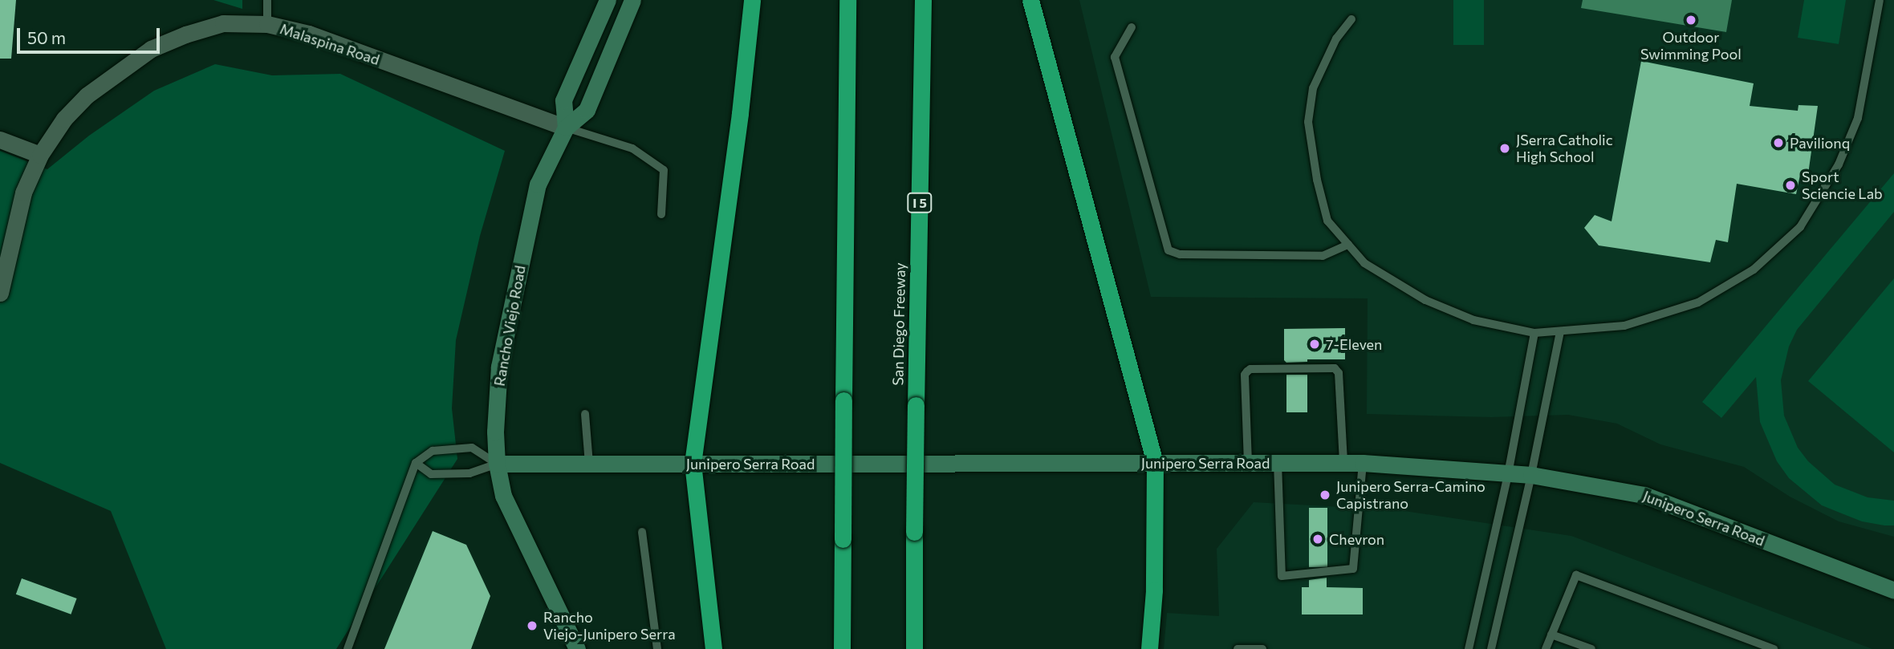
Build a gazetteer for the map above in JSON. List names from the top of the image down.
{
  "streets": {
    "highway": ["I 5", "San Diego Freeway"],
    "main road": ["Rancho Viejo Road", "Junipero Serra Road"],
    "street": ["Malaspina Road"]
  },
  "crossings": [
    ["Malaspina Road", "Rancho Viejo Road"],
    ["Rancho Viejo Road", "Junipero Serra Road"]
  ],
  "places": [
    "Outdoor Swimming Pool",
    "Pavilionq",
    "JSerra Catholic High School",
    "Sport Sciencie Lab",
    "7-Eleven",
    "Junipero Serra-Camino Capistrano",
    "Chevron",
    "Rancho Viejo-Junipero Serra"
  ],
  "scale_bar": "50 m"
}
